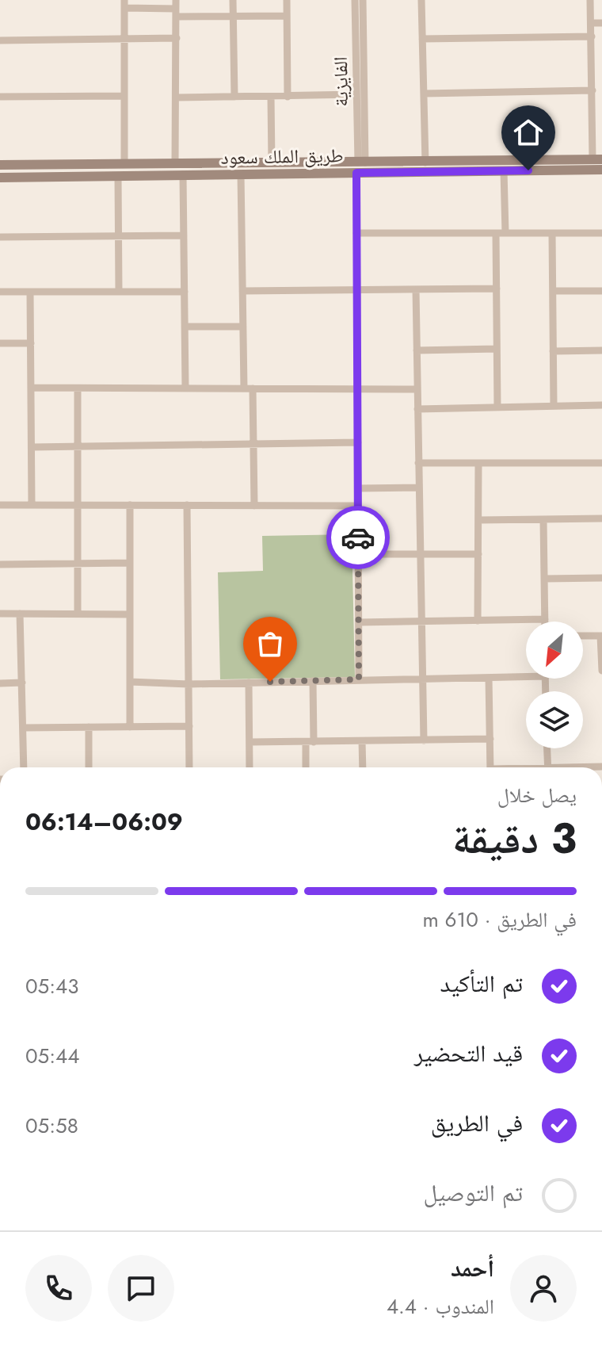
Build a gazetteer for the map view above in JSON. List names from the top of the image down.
{
  "streets": {
    "main road": ["طريق الملك سعود"],
    "street": ["الفايزية"]
  },
  "crossings": [
    ["الفايزية", "طريق الملك سعود"]
  ],
  "north": "bottom left",
  "page": {
    "heading": ["3 دقيقة", "يصل خلال", "06:09–06:14"],
    "panel": ["أحمد", "المندوب · 4.4"],
    "bar": "في الطريق · 610 m",
    "list": [
      ["تم التأكيد", "05:43"],
      ["قيد التحضير", "05:44"],
      ["في الطريق", "05:58"],
      "تم التوصيل"
    ]
  }
}
